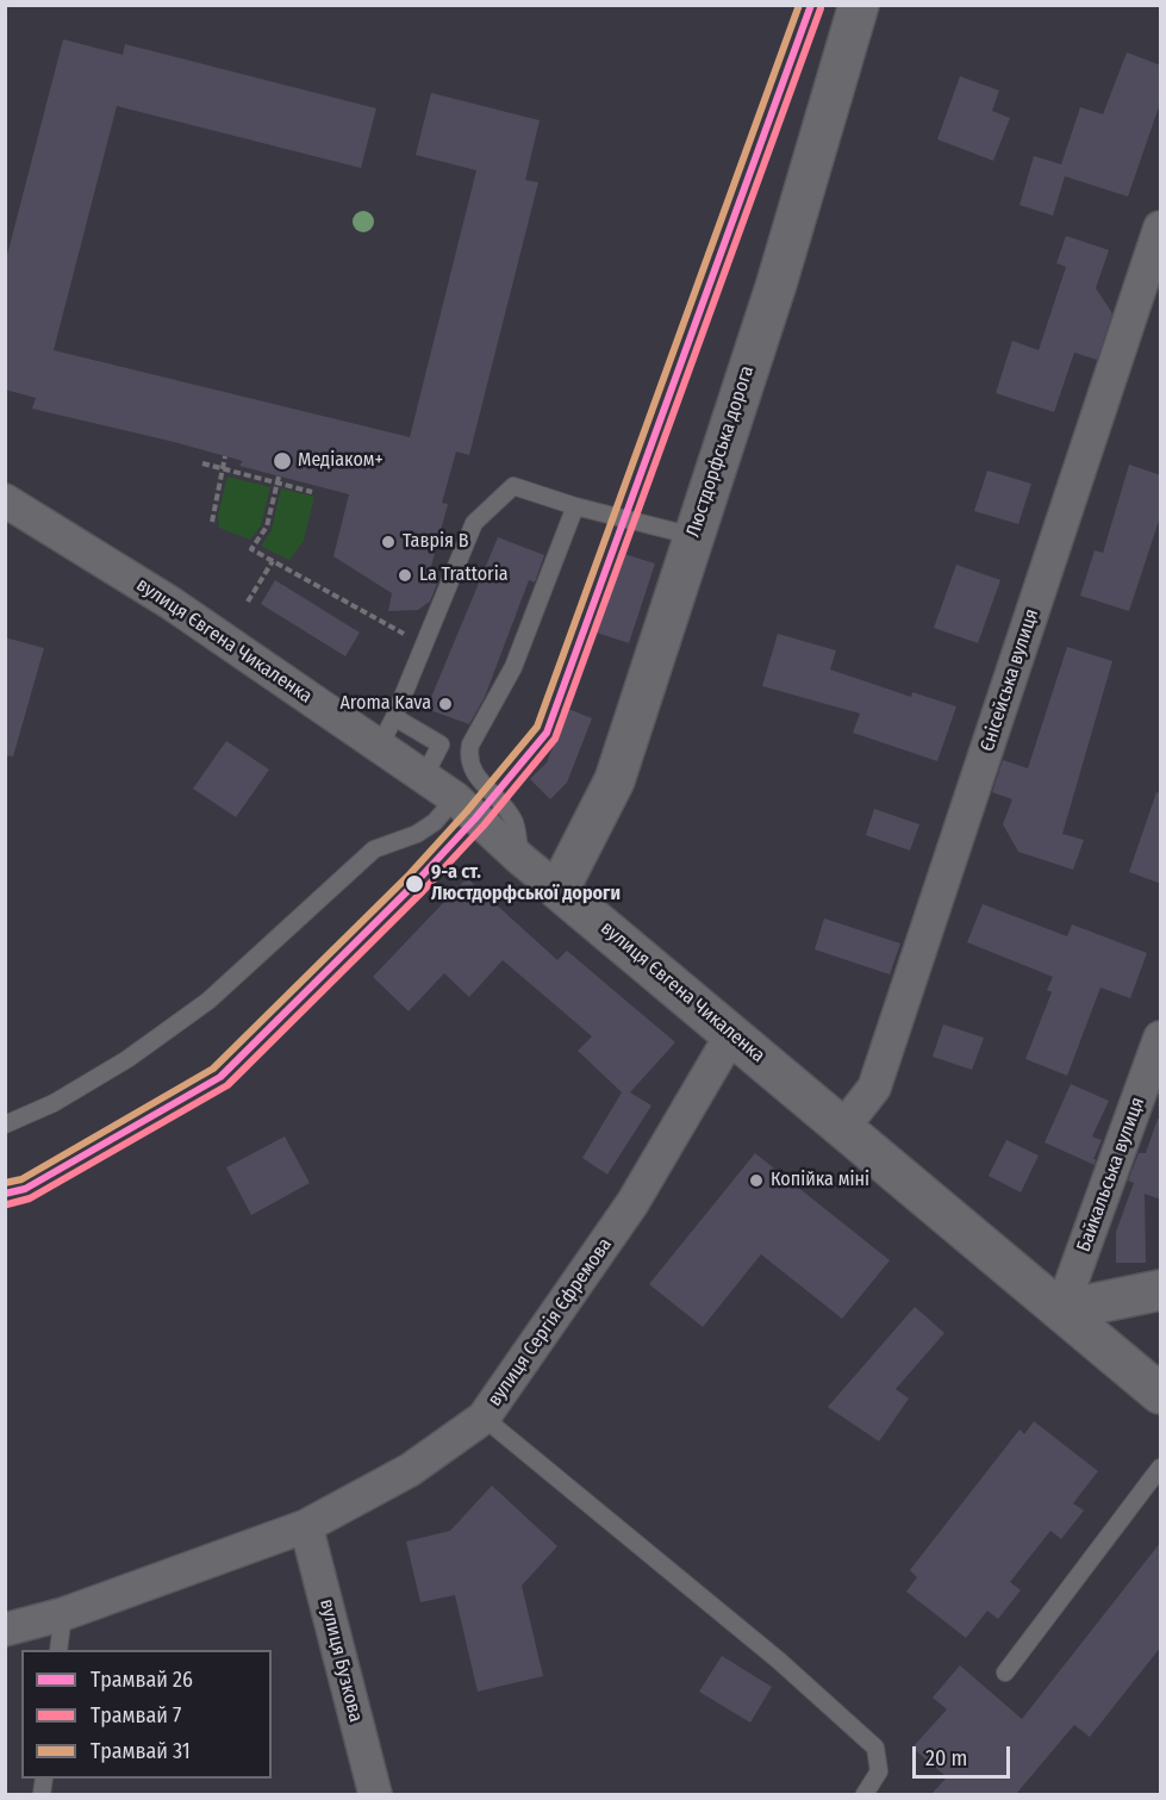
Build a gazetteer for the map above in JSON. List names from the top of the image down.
{
  "streets": {
    "street": [
      "Люстдорфська дорога",
      "вулиця Євгена Чикаленка",
      "Єнісейська вулиця",
      "Байкальська вулиця",
      "вулиця Сергія Єфремова",
      "вулиця Бузкова"
    ]
  },
  "crossings": [
    ["Люстдорфська дорога", "вулиця Євгена Чикаленка"],
    ["вулиця Євгена Чикаленка", "Єнісейська вулиця"],
    ["вулиця Євгена Чикаленка", "Байкальська вулиця"],
    ["вулиця Євгена Чикаленка", "вулиця Сергія Єфремова"],
    ["вулиця Сергія Єфремова", "вулиця Бузкова"]
  ],
  "places": [
    "Медіаком+",
    "Таврія В",
    "La Trattoria",
    "Aroma Kava",
    "9-а ст. Люстдорфської дороги",
    "Копійка міні"
  ],
  "lines": ["tram line 26", "tram line 31", "tram line 7"],
  "legend": ["Трамвай 26", "Трамвай 7", "Трамвай 31"],
  "scale_bar": "20 m"
}
